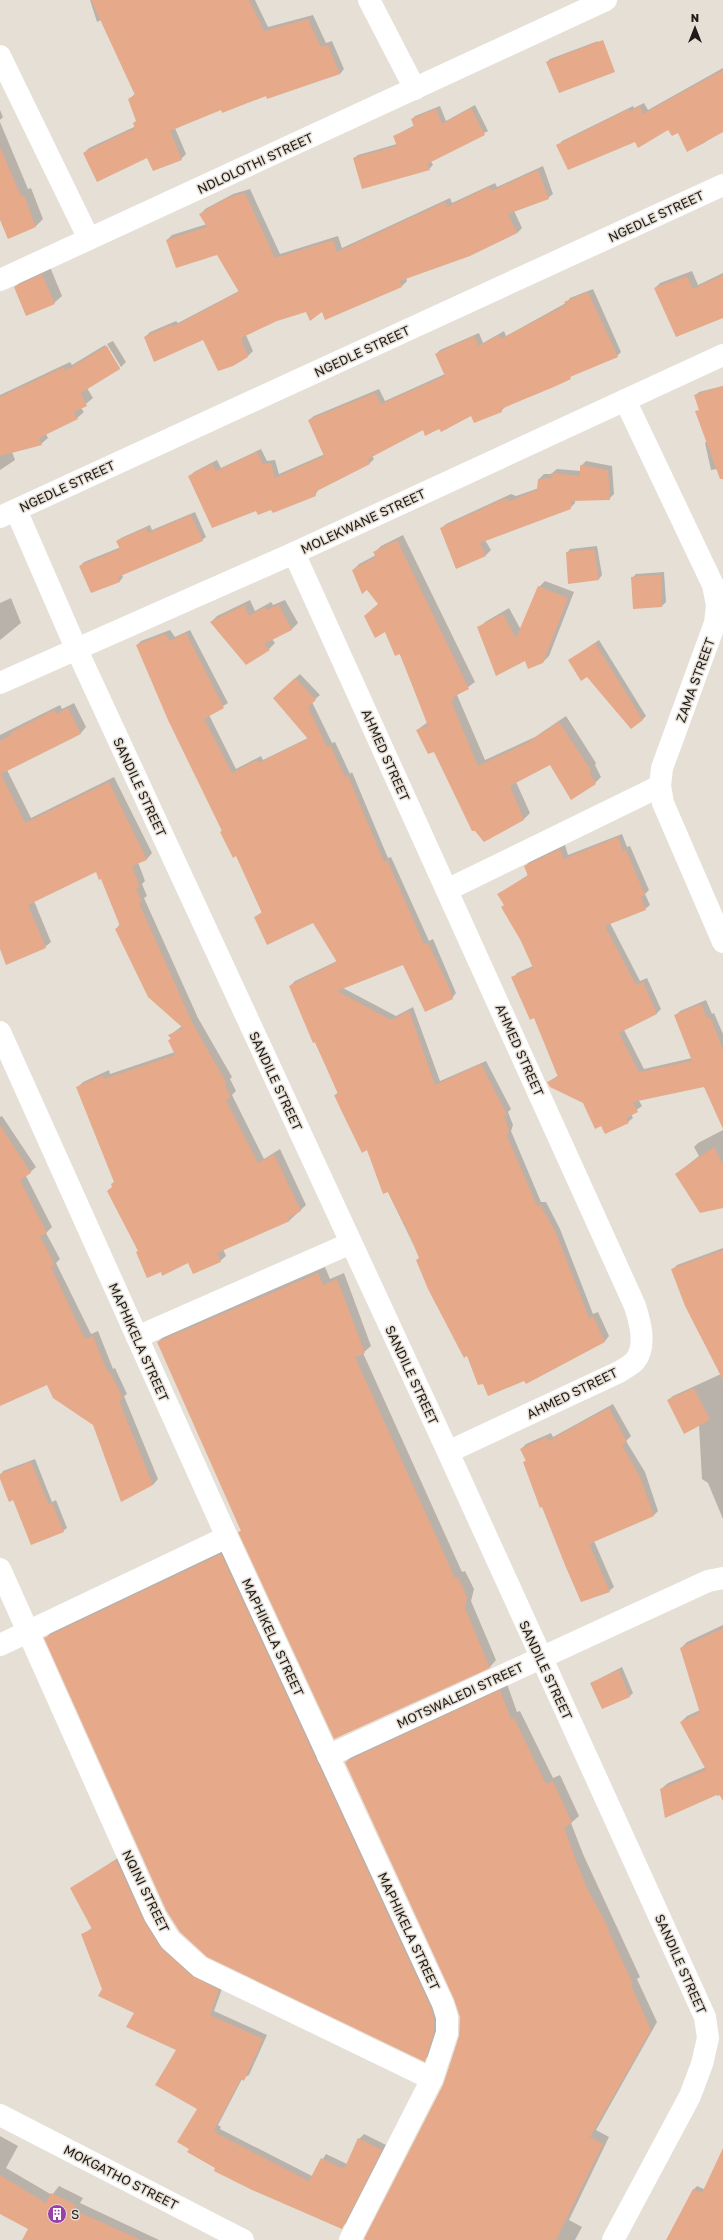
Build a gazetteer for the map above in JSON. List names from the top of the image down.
{
  "streets": {
    "street": [
      "NDLOLOTHI STREET",
      "NGEDLE STREET",
      "MOLEKWANE STREET",
      "ZAMA STREET",
      "AHMED STREET",
      "SANDILE STREET",
      "MAPHIKELA STREET",
      "MOTSWALEDI STREET",
      "NQINI STREET",
      "MOKGATHO STREET"
    ]
  },
  "crossings": [
    ["NGEDLE STREET", "SANDILE STREET"],
    ["MOLEKWANE STREET", "ZAMA STREET"],
    ["MOLEKWANE STREET", "AHMED STREET"],
    ["MOLEKWANE STREET", "SANDILE STREET"],
    ["AHMED STREET", "SANDILE STREET"],
    ["SANDILE STREET", "MOTSWALEDI STREET"],
    ["MAPHIKELA STREET", "MOTSWALEDI STREET"],
    ["MAPHIKELA STREET", "NQINI STREET"]
  ],
  "places": {
    "building": ["S"]
  },
  "north": "top"
}
